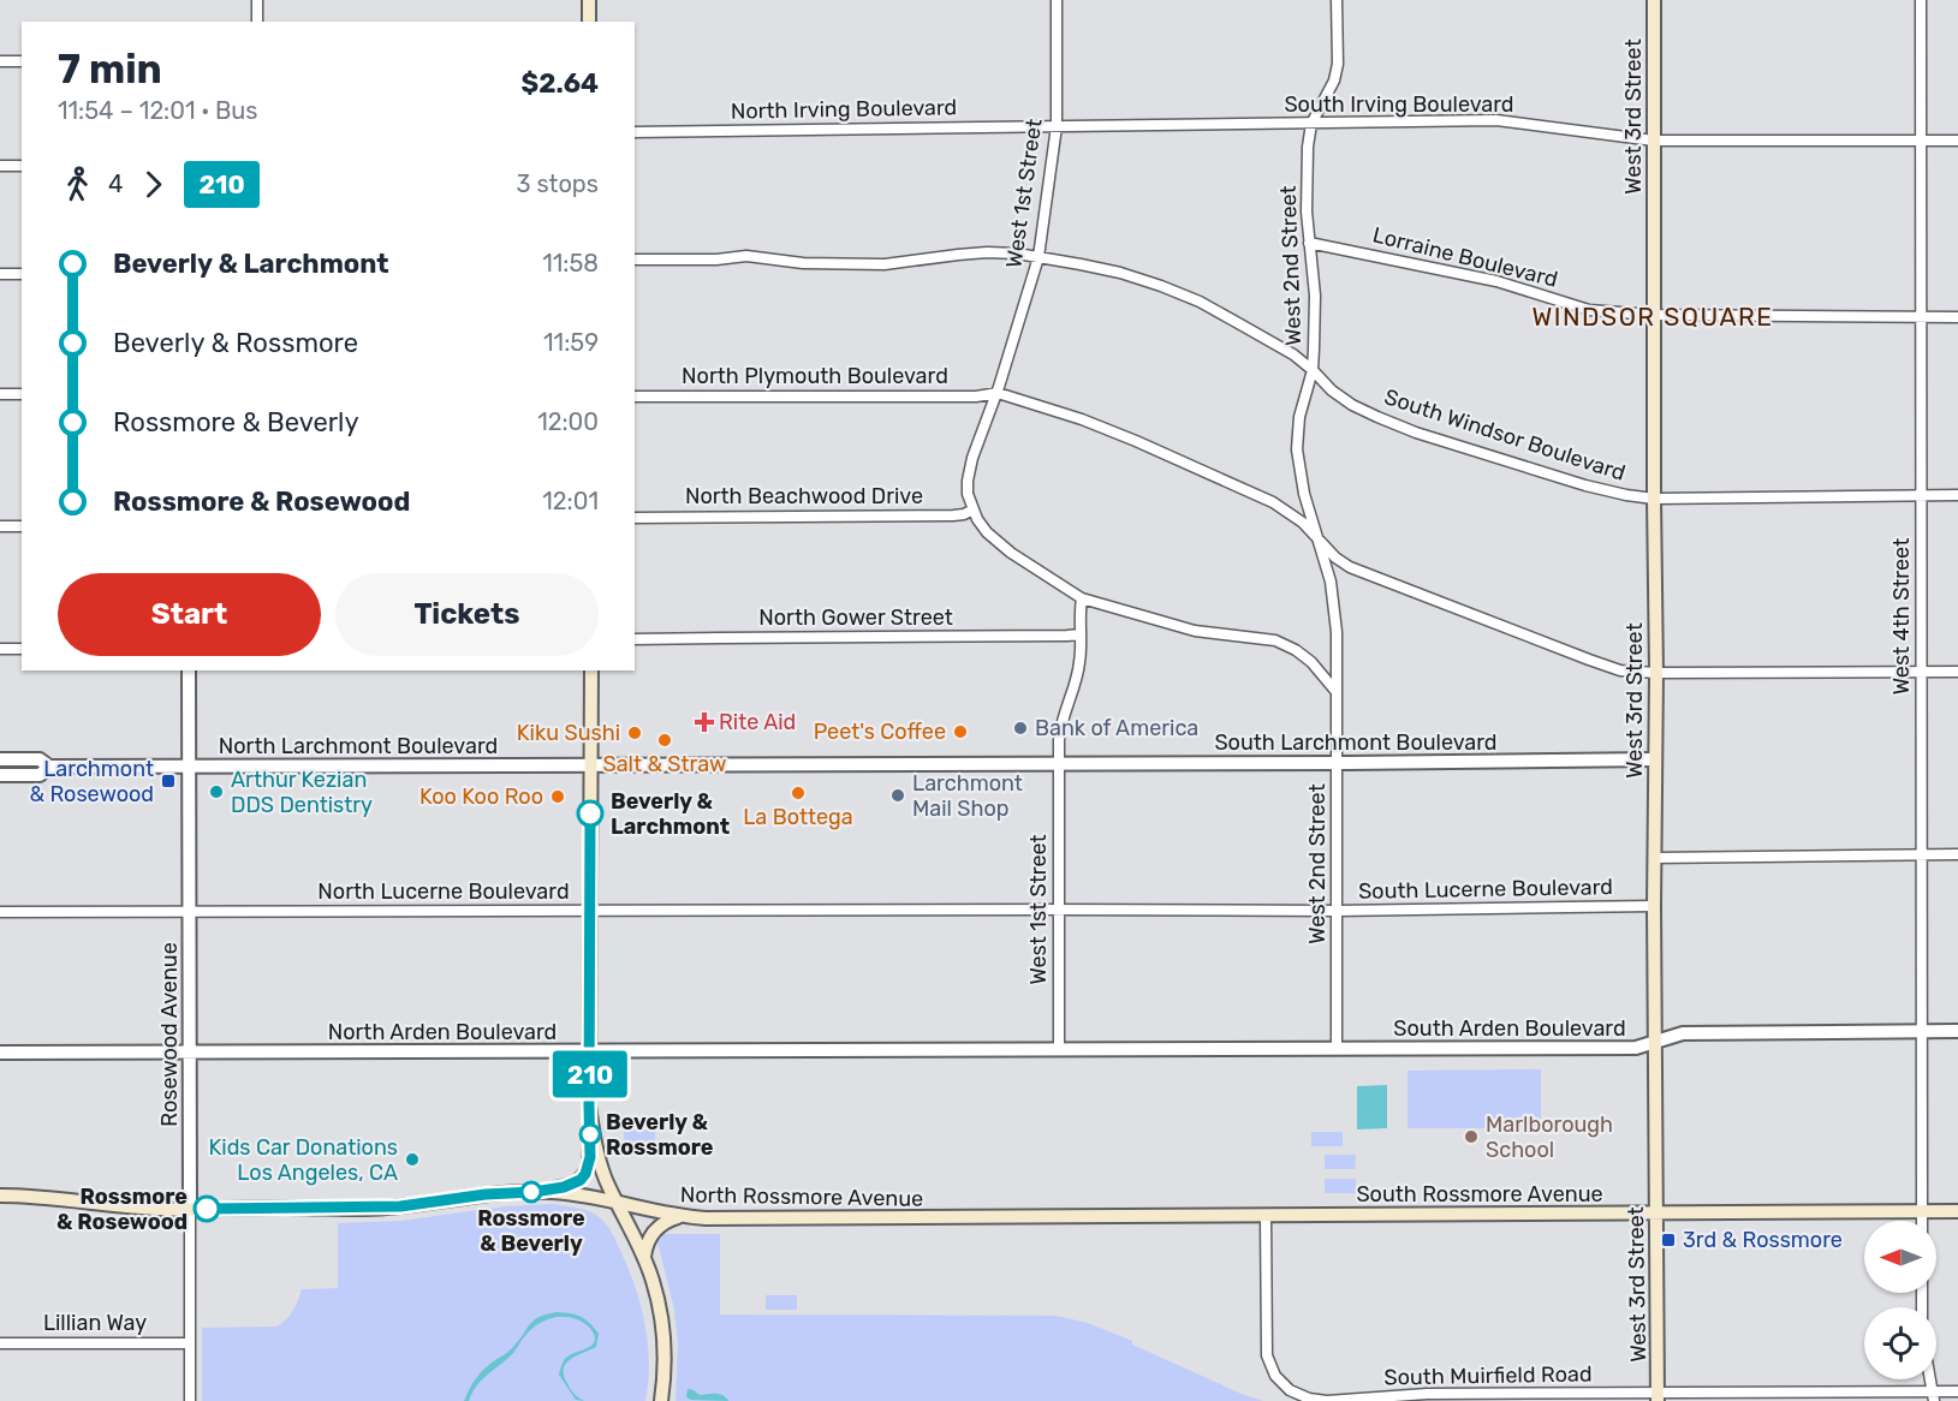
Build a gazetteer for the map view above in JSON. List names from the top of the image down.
{
  "streets": {
    "main road": ["West 3rd Street", "South Rossmore Avenue", "North Rossmore Avenue"],
    "street": [
      "South Irving Boulevard",
      "North Irving Boulevard",
      "West 1st Street",
      "Lorraine Boulevard",
      "West 2nd Street",
      "North Plymouth Boulevard",
      "South Windsor Boulevard",
      "North Beachwood Drive",
      "West 4th Street",
      "North Gower Street",
      "South Larchmont Boulevard",
      "North Larchmont Boulevard",
      "South Lucerne Boulevard",
      "North Lucerne Boulevard",
      "South Arden Boulevard",
      "North Arden Boulevard",
      "Rosewood Avenue",
      "Lillian Way",
      "South Muirfield Road"
    ]
  },
  "crossings": [
    ["South Irving Boulevard", "North Irving Boulevard"],
    ["South Irving Boulevard", "West 3rd Street"],
    ["South Irving Boulevard", "West 1st Street"],
    ["South Irving Boulevard", "West 2nd Street"],
    ["South Irving Boulevard", "West 4th Street"],
    ["North Irving Boulevard", "West 1st Street"],
    ["West 3rd Street", "Lorraine Boulevard"],
    ["West 3rd Street", "South Windsor Boulevard"],
    ["West 3rd Street", "South Larchmont Boulevard"],
    ["West 3rd Street", "South Lucerne Boulevard"],
    ["West 3rd Street", "South Arden Boulevard"],
    ["West 3rd Street", "South Rossmore Avenue"],
    ["West 3rd Street", "South Muirfield Road"],
    ["West 1st Street", "North Plymouth Boulevard"],
    ["West 1st Street", "South Windsor Boulevard"],
    ["West 1st Street", "North Beachwood Drive"],
    ["West 1st Street", "North Gower Street"],
    ["West 1st Street", "South Larchmont Boulevard"],
    ["West 1st Street", "North Larchmont Boulevard"],
    ["West 1st Street", "South Lucerne Boulevard"],
    ["West 1st Street", "North Lucerne Boulevard"],
    ["West 1st Street", "South Arden Boulevard"],
    ["West 1st Street", "North Arden Boulevard"],
    ["Lorraine Boulevard", "West 2nd Street"],
    ["Lorraine Boulevard", "West 4th Street"],
    ["West 2nd Street", "South Windsor Boulevard"],
    ["West 2nd Street", "South Larchmont Boulevard"],
    ["West 2nd Street", "South Lucerne Boulevard"],
    ["West 2nd Street", "South Arden Boulevard"],
    ["South Windsor Boulevard", "West 4th Street"],
    ["West 4th Street", "South Arden Boulevard"],
    ["West 4th Street", "South Rossmore Avenue"],
    ["South Larchmont Boulevard", "North Larchmont Boulevard"],
    ["North Larchmont Boulevard", "Rosewood Avenue"],
    ["South Lucerne Boulevard", "North Lucerne Boulevard"],
    ["North Lucerne Boulevard", "Rosewood Avenue"],
    ["South Arden Boulevard", "North Arden Boulevard"],
    ["North Arden Boulevard", "Rosewood Avenue"],
    ["Rosewood Avenue", "North Rossmore Avenue"],
    ["Rosewood Avenue", "Lillian Way"],
    ["South Rossmore Avenue", "North Rossmore Avenue"],
    ["South Rossmore Avenue", "South Muirfield Road"]
  ],
  "districts": ["WINDSOR SQUARE"],
  "places": {
    "health": ["Rite Aid"],
    "other": [
      "Bank of America",
      "Peet's Coffee",
      "Kiku Sushi",
      "Salt & Straw",
      "Arthur Kezian DDS Dentistry",
      "La Bottega",
      "Larchmont Mail Shop",
      "Koo Koo Roo",
      "Beverly & Larchmont",
      "Beverly & Rossmore",
      "Marlborough School",
      "Kids Car Donations Los Angeles, CA",
      "Rossmore & Beverly",
      "Rossmore & Rosewood"
    ],
    "transit": ["Larchmont & Rosewood", "3rd & Rossmore"]
  },
  "lines": ["bus line 210"],
  "north": "left",
  "page": {
    "on_map": "210",
    "heading": ["7 min", "11:54 – 12:01 · Bus", "$2.64"],
    "legs": ["4", "210", "3 stops"],
    "list": [
      {
        "name": "Beverly & Larchmont",
        "value": "11:58"
      },
      {
        "name": "Beverly & Rossmore",
        "value": "11:59"
      },
      {
        "name": "Rossmore & Beverly",
        "value": "12:00"
      },
      {
        "name": "Rossmore & Rosewood",
        "value": "12:01"
      }
    ],
    "buttons": ["Start", "Tickets"]
  }
}
